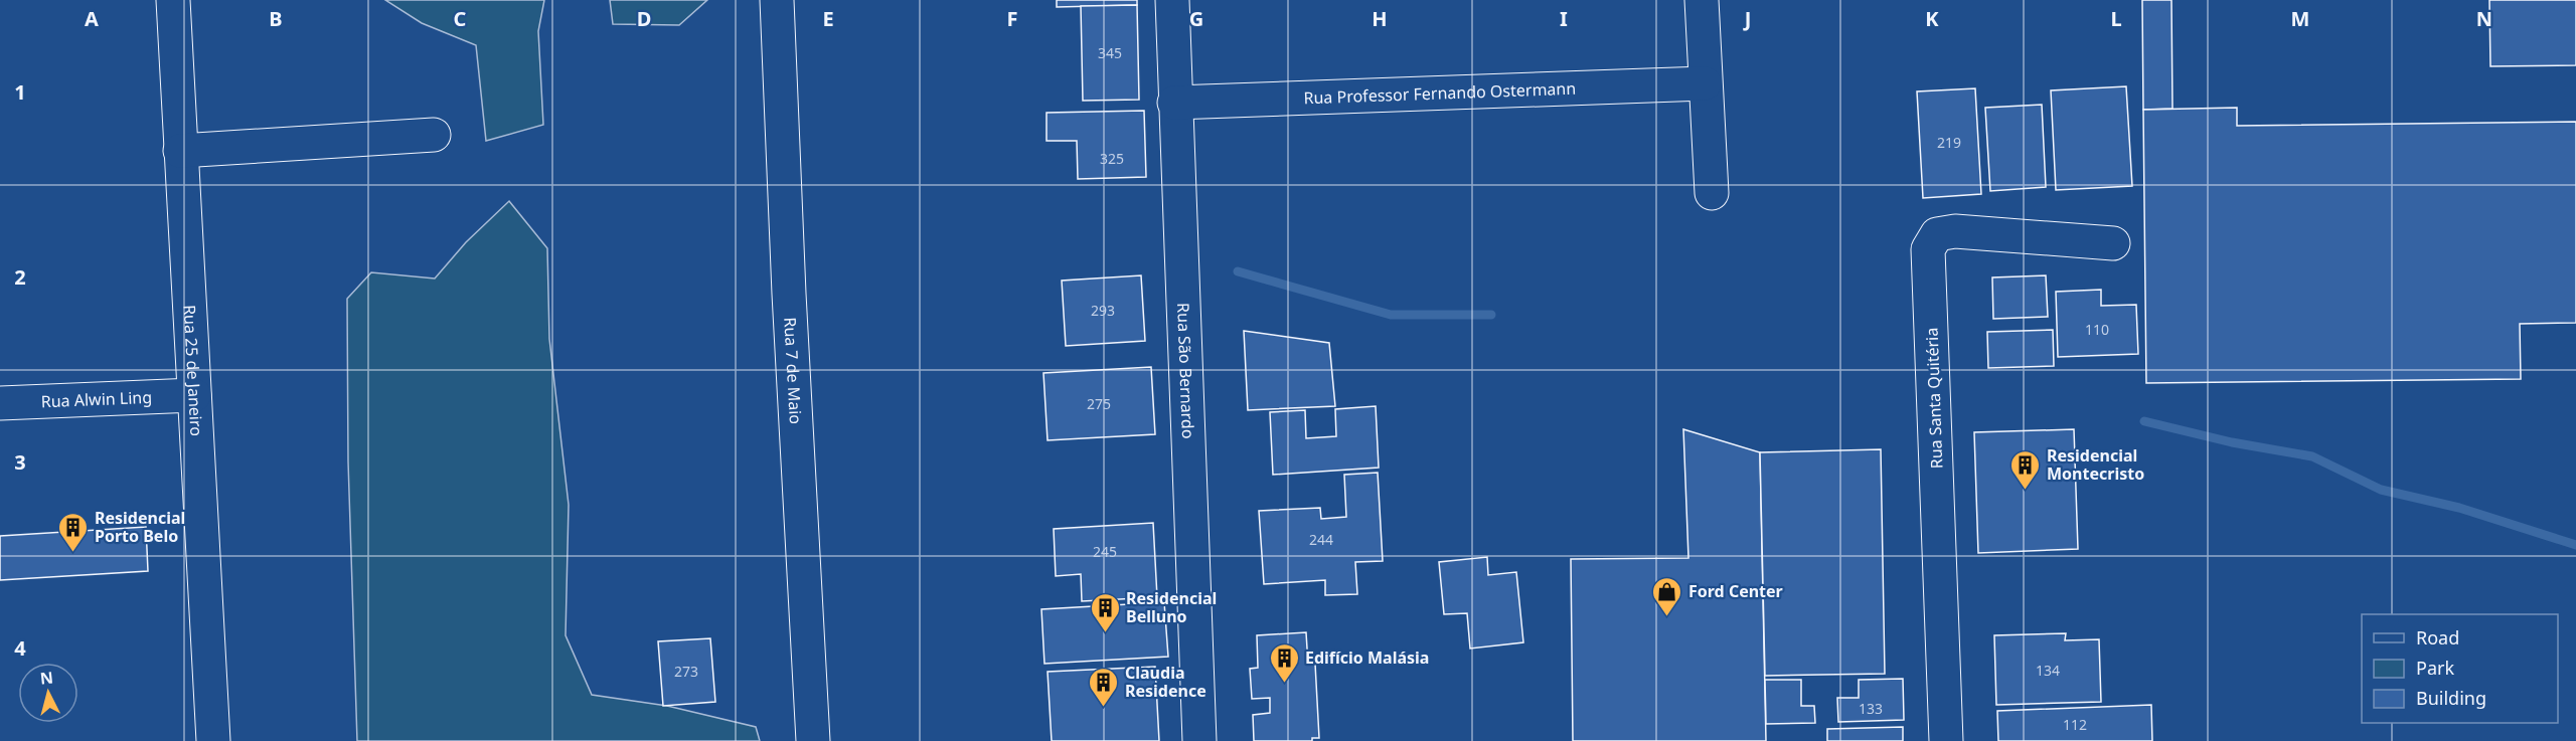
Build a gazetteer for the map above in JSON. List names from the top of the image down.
{
  "streets": {
    "street": [
      "Rua Professor Fernando Ostermann",
      "Rua 25 de Janeiro",
      "Rua 7 de Maio",
      "Rua São Bernardo",
      "Rua Santa Quitéria",
      "Rua Alwin Ling"
    ]
  },
  "crossings": [
    ["Rua Professor Fernando Ostermann", "Rua São Bernardo"],
    ["Rua 25 de Janeiro", "Rua Alwin Ling"]
  ],
  "places": {
    "building": [
      "Residencial Montecristo",
      "Residencial Porto Belo",
      "Residencial Belluno",
      "Edifício Malásia",
      "Claudia Residence"
    ],
    "shop": ["Ford Center"]
  },
  "house_numbers": [
    "345",
    "219",
    "325",
    "293",
    "110",
    "275",
    "244",
    "245",
    "134",
    "273",
    "133",
    "112"
  ],
  "legend": ["Road", "Park", "Building"],
  "north": "top",
  "grid": {
    "columns": [
      "A",
      "B",
      "C",
      "D",
      "E",
      "F",
      "G",
      "H",
      "I",
      "J",
      "K",
      "L",
      "M",
      "N"
    ],
    "rows": [
      "1",
      "2",
      "3",
      "4"
    ]
  }
}
